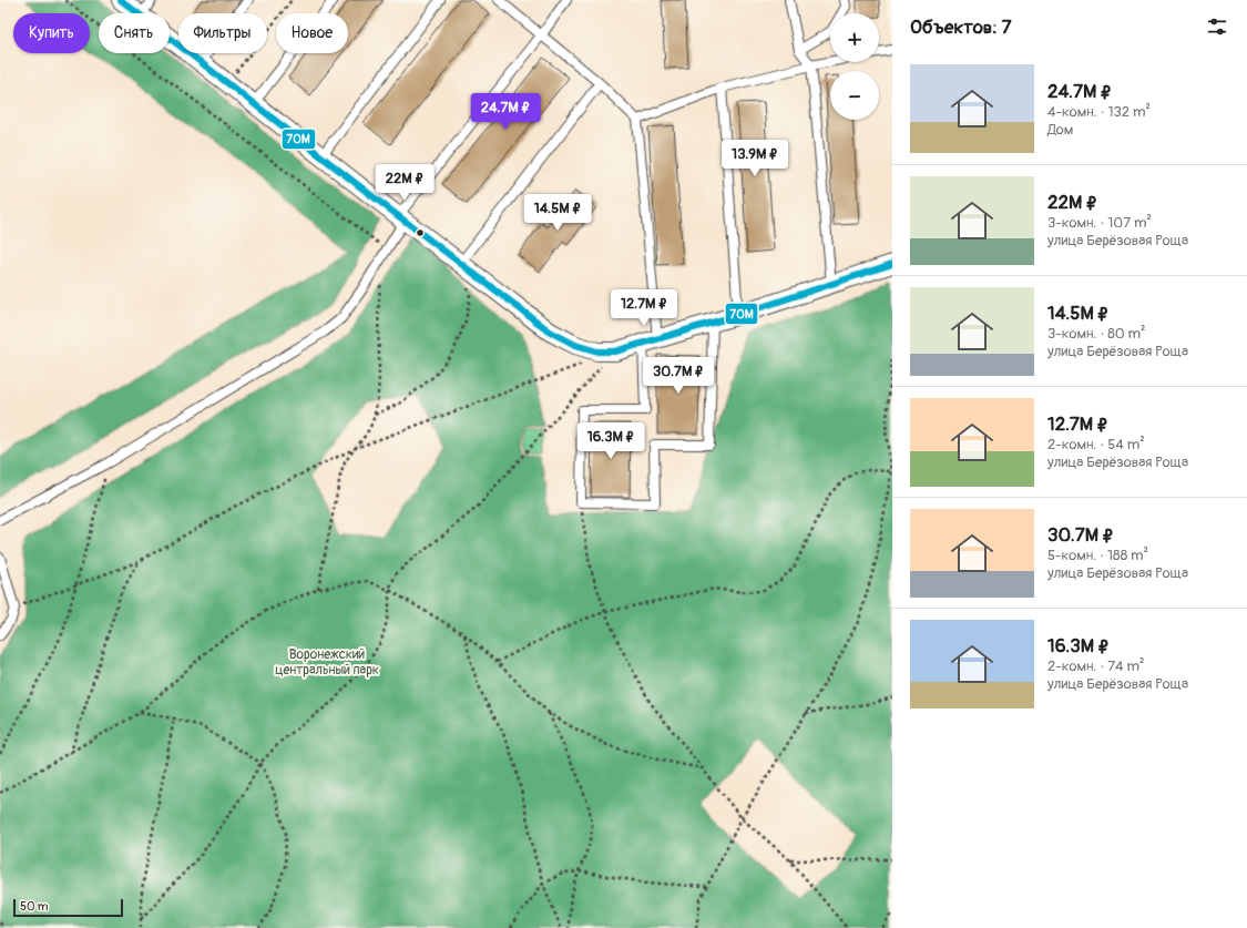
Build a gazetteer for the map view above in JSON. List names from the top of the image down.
{
  "parks": ["Воронежский центральный парк"],
  "lines": ["transit line 70М"],
  "scale_bar": "50 m",
  "page": {
    "heading": "Объектов: 7",
    "map_buttons": ["+", "−"],
    "chip": [
      "Купить",
      "Снять",
      "Фильтры",
      "Новое"
    ],
    "list": [
      {
        "name": "24.7M ₽",
        "note": "4-комн. · 132 m² · Дом"
      },
      {
        "name": "22M ₽",
        "note": "3-комн. · 107 m² · улица Берёзовая Роща"
      },
      {
        "name": "14.5M ₽",
        "note": "3-комн. · 80 m² · улица Берёзовая Роща"
      },
      {
        "name": "12.7M ₽",
        "note": "2-комн. · 54 m² · улица Берёзовая Роща"
      },
      {
        "name": "30.7M ₽",
        "note": "5-комн. · 188 m² · улица Берёзовая Роща"
      },
      {
        "name": "16.3M ₽",
        "note": "2-комн. · 74 m² · улица Берёзовая Роща"
      }
    ],
    "price": [
      "24.7M ₽",
      "13.9M ₽",
      "22M ₽",
      "14.5M ₽",
      "12.7M ₽",
      "30.7M ₽",
      "16.3M ₽"
    ],
    "scale": "50 m"
  }
}
